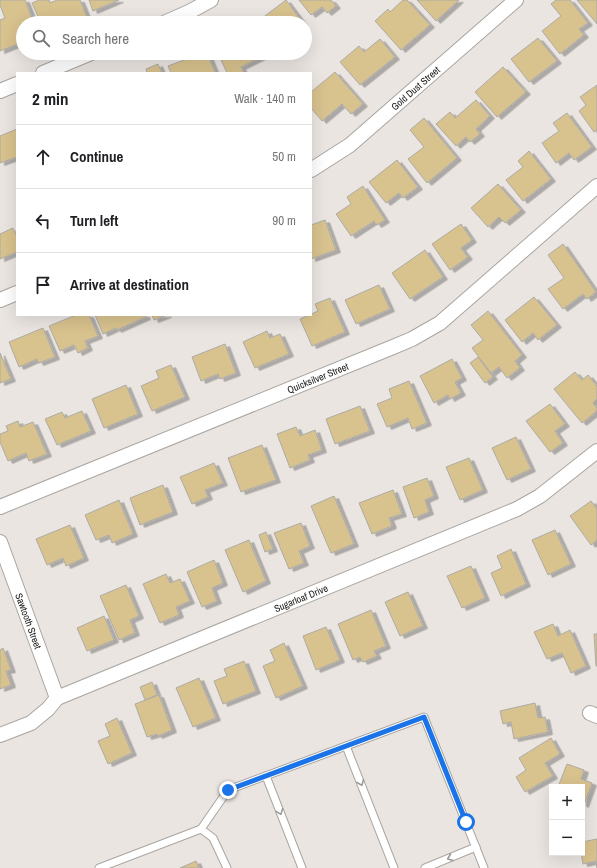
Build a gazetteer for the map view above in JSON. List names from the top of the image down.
{
  "streets": {
    "street": [
      "Gold Dust Street",
      "Quicksilver Street",
      "Sugarloaf Drive",
      "Sawtooth Street"
    ]
  },
  "crossings": [
    ["Sugarloaf Drive", "Sawtooth Street"]
  ],
  "page": {
    "search": "Search here",
    "heading": ["2 min", "Walk · 140 m"],
    "list": [
      ["Continue", "50 m"],
      ["Turn left", "90 m"],
      "Arrive at destination"
    ],
    "map_buttons": ["+", "−"]
  }
}
